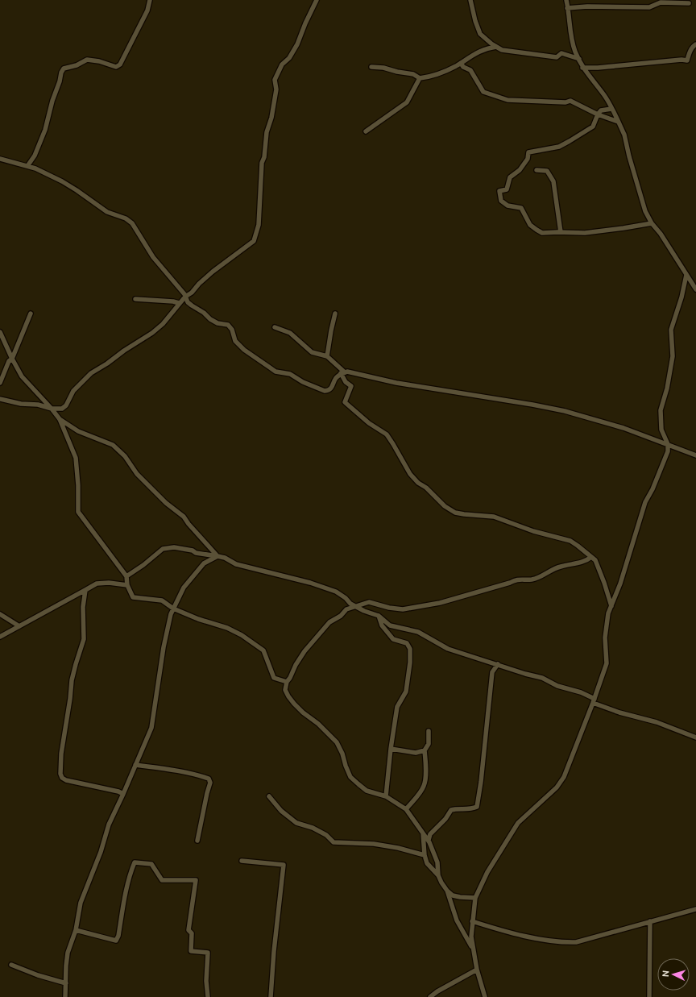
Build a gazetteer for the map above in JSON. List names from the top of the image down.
{
  "north": "left"
}
